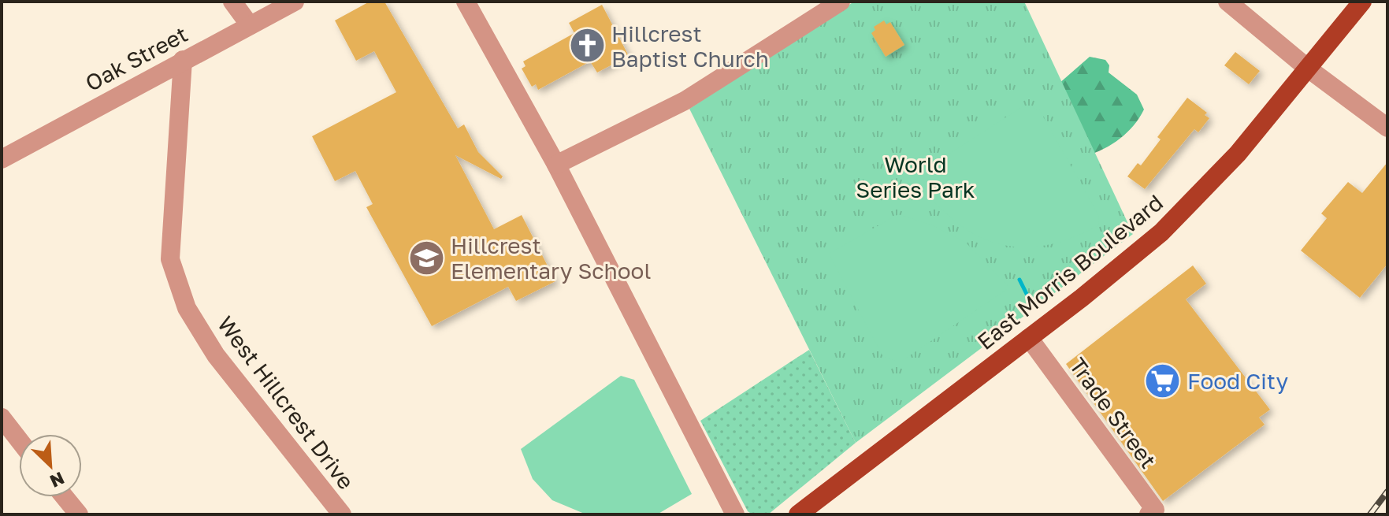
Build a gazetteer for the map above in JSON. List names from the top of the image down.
{
  "streets": {
    "main road": ["East Morris Boulevard"],
    "street": ["Oak Street", "West Hillcrest Drive", "Trade Street"]
  },
  "crossings": [
    ["Oak Street", "West Hillcrest Drive"],
    ["East Morris Boulevard", "Trade Street"]
  ],
  "parks": ["World Series Park"],
  "places": {
    "church": ["Hillcrest Baptist Church"],
    "school or university": ["Hillcrest Elementary School"],
    "supermarket": ["Food City"]
  },
  "north": "bottom right"
}
